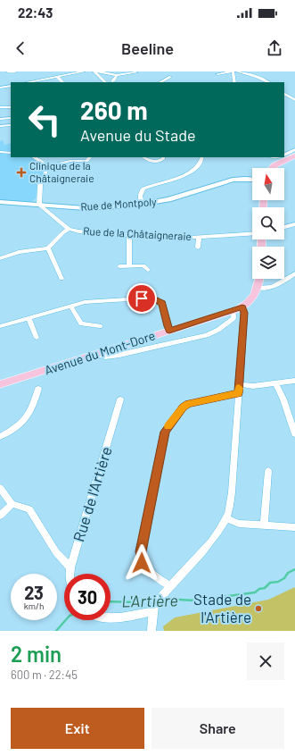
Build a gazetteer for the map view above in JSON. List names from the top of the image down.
{
  "streets": {
    "main road": ["Avenue du Mont-Dore"],
    "street": ["Rue de Montpoly", "Rue de la Châtaigneraie", "Rue de l'Artière"]
  },
  "crossings": [
    ["Rue de Montpoly", "Rue de la Châtaigneraie"]
  ],
  "water": ["L'Artière"],
  "places": {
    "health": ["Clinique de la Châtaigneraie"],
    "other": ["Stade de l'Artière"]
  },
  "north": "top",
  "page": {
    "status": "22:43",
    "header": "Beeline",
    "turn": ["260 m", "Avenue du Stade"],
    "speed": "23 km/h",
    "limit": "30",
    "heading": ["2 min", "600 m · 22:45"],
    "buttons": ["Exit", "Share"]
  }
}
